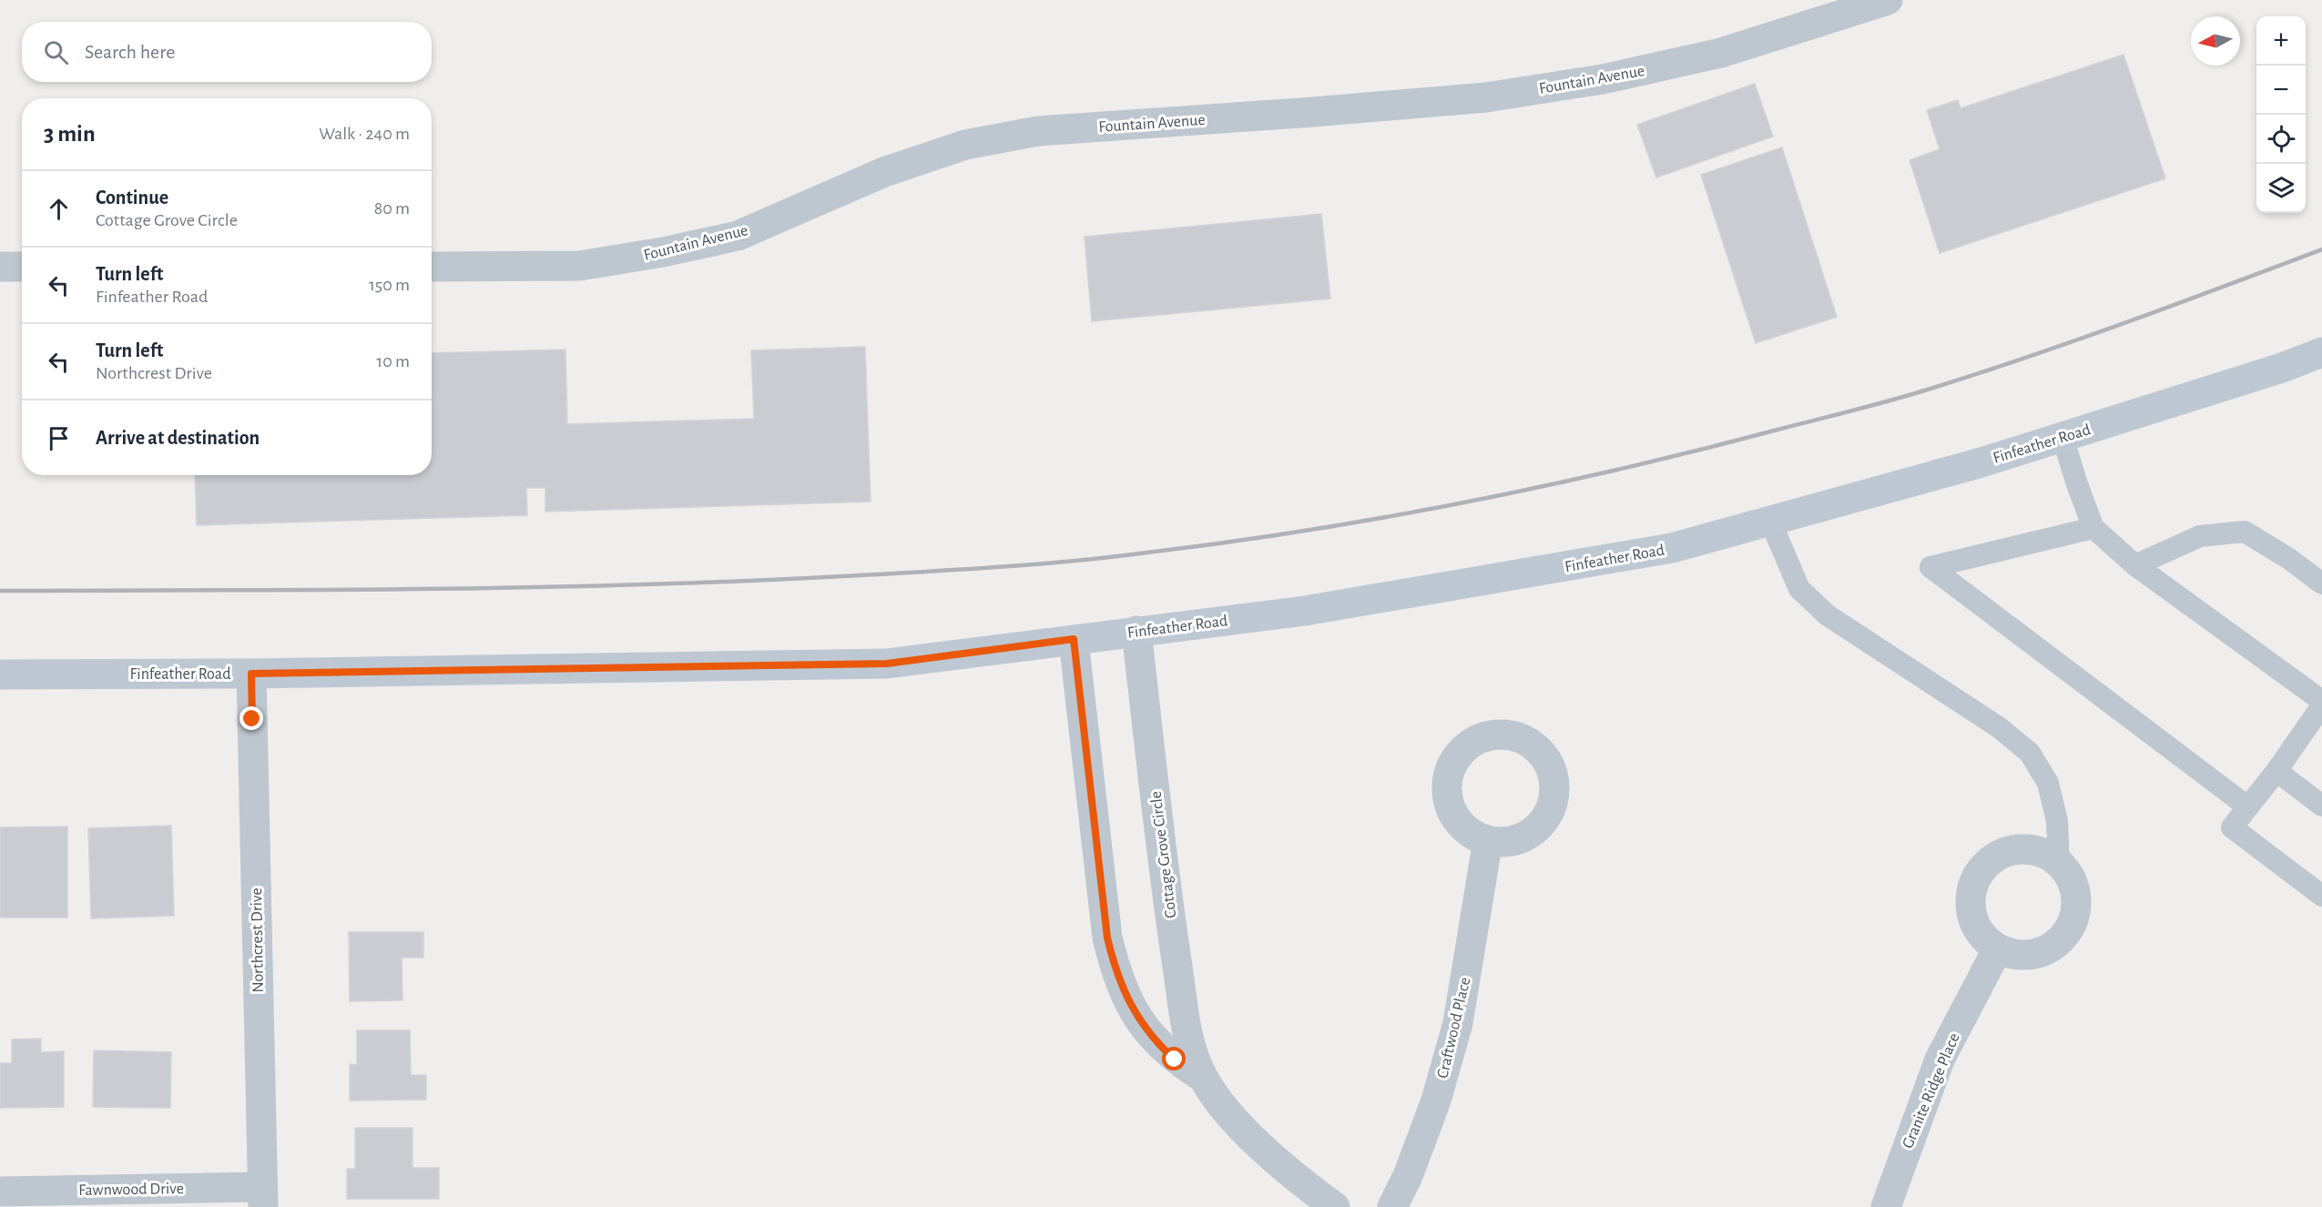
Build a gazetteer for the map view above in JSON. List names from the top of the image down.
{
  "streets": {
    "street": [
      "Fountain Avenue",
      "Finfeather Road",
      "Cottage Grove Circle",
      "Northcrest Drive",
      "Craftwood Place",
      "Granite Ridge Place",
      "Fawnwood Drive"
    ]
  },
  "crossings": [
    ["Finfeather Road", "Cottage Grove Circle"],
    ["Finfeather Road", "Northcrest Drive"],
    ["Northcrest Drive", "Fawnwood Drive"]
  ],
  "north": "left",
  "page": {
    "map_buttons": ["+", "−"],
    "search": "Search here",
    "heading": ["3 min", "Walk · 240 m"],
    "list": [
      ["Continue", "Cottage Grove Circle", "80 m"],
      ["Turn left", "Finfeather Road", "150 m"],
      ["Turn left", "Northcrest Drive", "10 m"],
      "Arrive at destination"
    ]
  }
}
